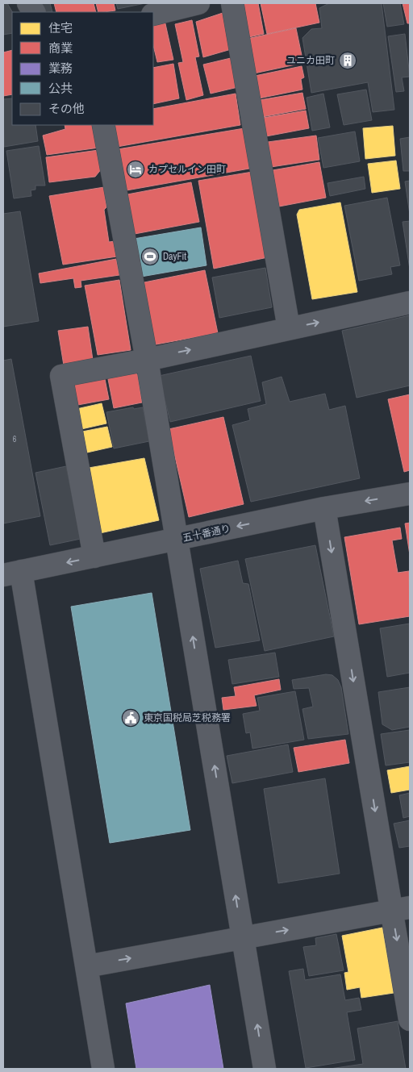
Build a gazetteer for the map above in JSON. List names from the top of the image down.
{
  "streets": {
    "street": ["五十番通り"]
  },
  "places": {
    "building": ["ユニカ田町"],
    "hotel": ["カプセルイン田町"],
    "sports": ["DayFit"],
    "public building": ["東京国税局芝税務署"]
  },
  "house_numbers": ["6"],
  "legend": [
    "住宅",
    "商業",
    "業務",
    "公共",
    "その他"
  ]
}
